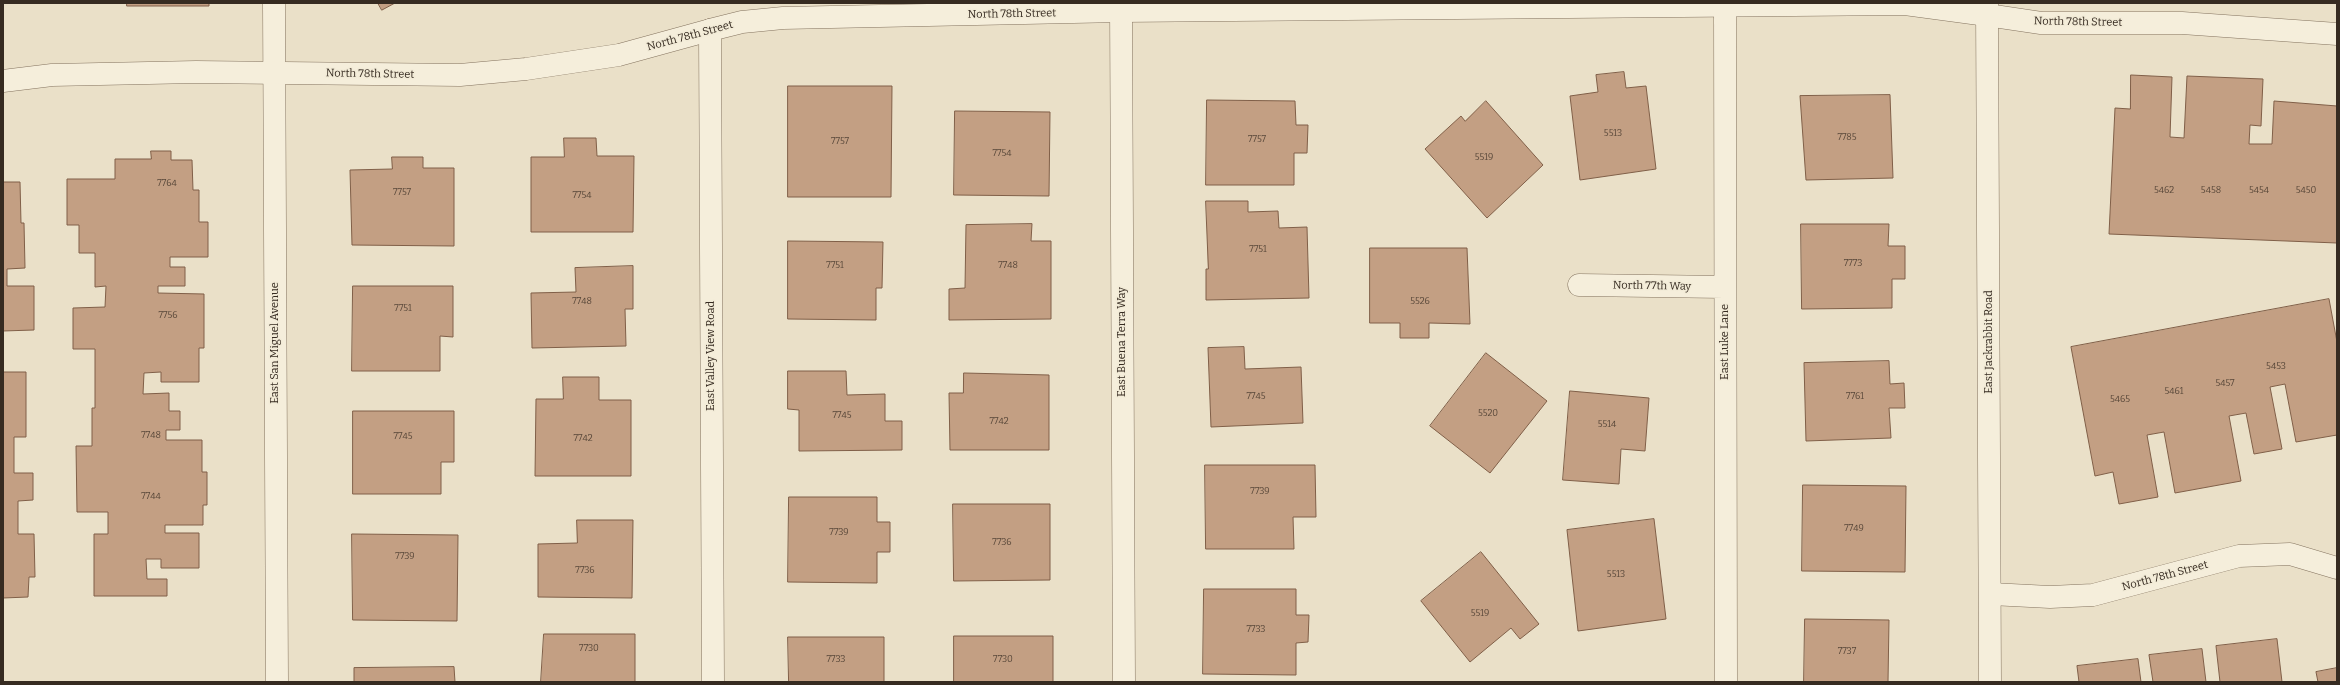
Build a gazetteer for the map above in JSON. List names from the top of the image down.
{
  "streets": {
    "street": [
      "North 78th Street",
      "North 77th Way",
      "East Buena Terra Way",
      "East Luke Lane",
      "East Jackrabbit Road",
      "East San Miguel Avenue",
      "East Valley View Road"
    ]
  },
  "crossings": [
    ["North 78th Street", "East Buena Terra Way"],
    ["North 78th Street", "East Luke Lane"],
    ["North 78th Street", "East Jackrabbit Road"],
    ["North 78th Street", "East San Miguel Avenue"],
    ["North 78th Street", "East Valley View Road"],
    ["North 77th Way", "East Luke Lane"]
  ],
  "house_numbers": [
    "5513",
    "7785",
    "7757",
    "7757",
    "7754",
    "5519",
    "7764",
    "5462",
    "5458",
    "5454",
    "5450",
    "7757",
    "7754",
    "7751",
    "7773",
    "7751",
    "7748",
    "7748",
    "5526",
    "7751",
    "7756",
    "5453",
    "5457",
    "5461",
    "7745",
    "7761",
    "5465",
    "5520",
    "7745",
    "7742",
    "5514",
    "7748",
    "7745",
    "7742",
    "7739",
    "7744",
    "7749",
    "7739",
    "7736",
    "7739",
    "7736",
    "5513",
    "5519",
    "7733",
    "7730",
    "7737",
    "7733",
    "7730"
  ]
}
